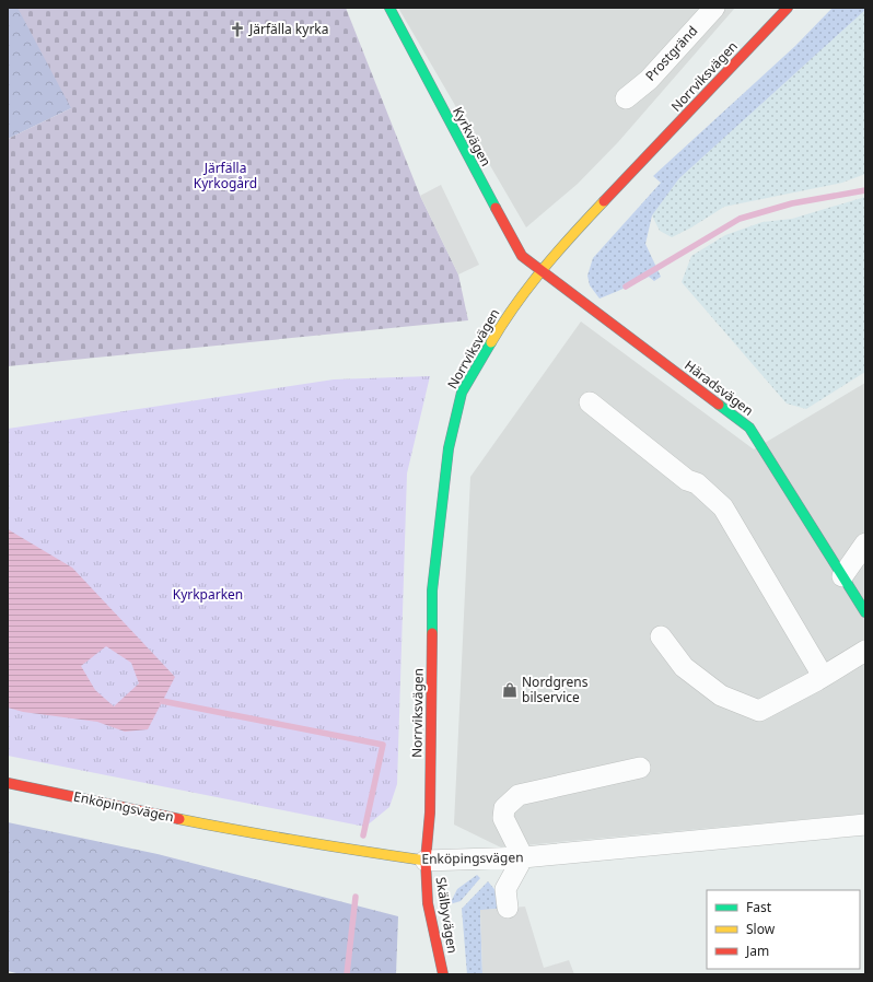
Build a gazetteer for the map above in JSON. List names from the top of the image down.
{
  "streets": {
    "street": [
      "Prostgränd",
      "Norrviksvägen",
      "Kyrkvägen",
      "Häradsvägen",
      "Enköpingsvägen",
      "Skälbyvägen"
    ]
  },
  "crossings": [
    ["Norrviksvägen", "Kyrkvägen"],
    ["Norrviksvägen", "Häradsvägen"],
    ["Norrviksvägen", "Enköpingsvägen"],
    ["Norrviksvägen", "Skälbyvägen"],
    ["Kyrkvägen", "Häradsvägen"],
    ["Enköpingsvägen", "Skälbyvägen"]
  ],
  "parks": ["Järfälla Kyrkogård", "Kyrkparken"],
  "places": {
    "church": ["Järfälla kyrka"],
    "shop": ["Nordgrens bilservice"]
  },
  "legend": ["Fast", "Slow", "Jam"]
}
